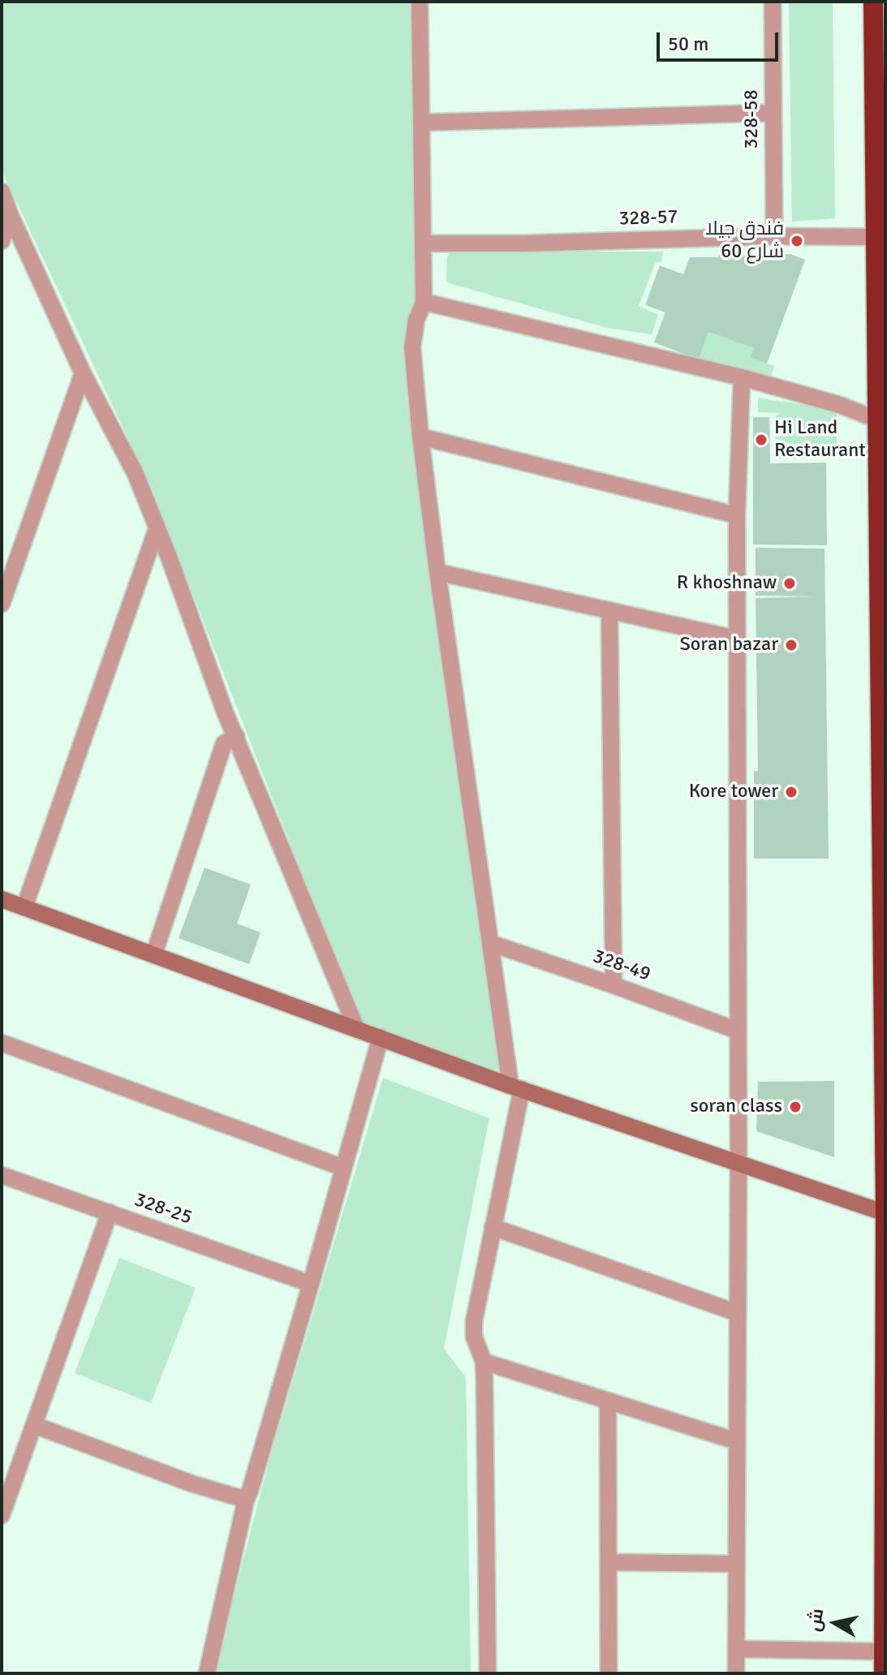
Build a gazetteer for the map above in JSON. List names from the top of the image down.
{
  "streets": {
    "street": [
      "328-58",
      "328-57",
      "328-49",
      "328-25"
    ]
  },
  "crossings": [
    ["328-58", "328-57"]
  ],
  "places": [
    "فندق جيلا شارع 60",
    "Hi Land Restaurant",
    "R khoshnaw",
    "Soran bazar",
    "Kore tower",
    "soran class"
  ],
  "scale_bar": "50 m",
  "north": "left"
}
